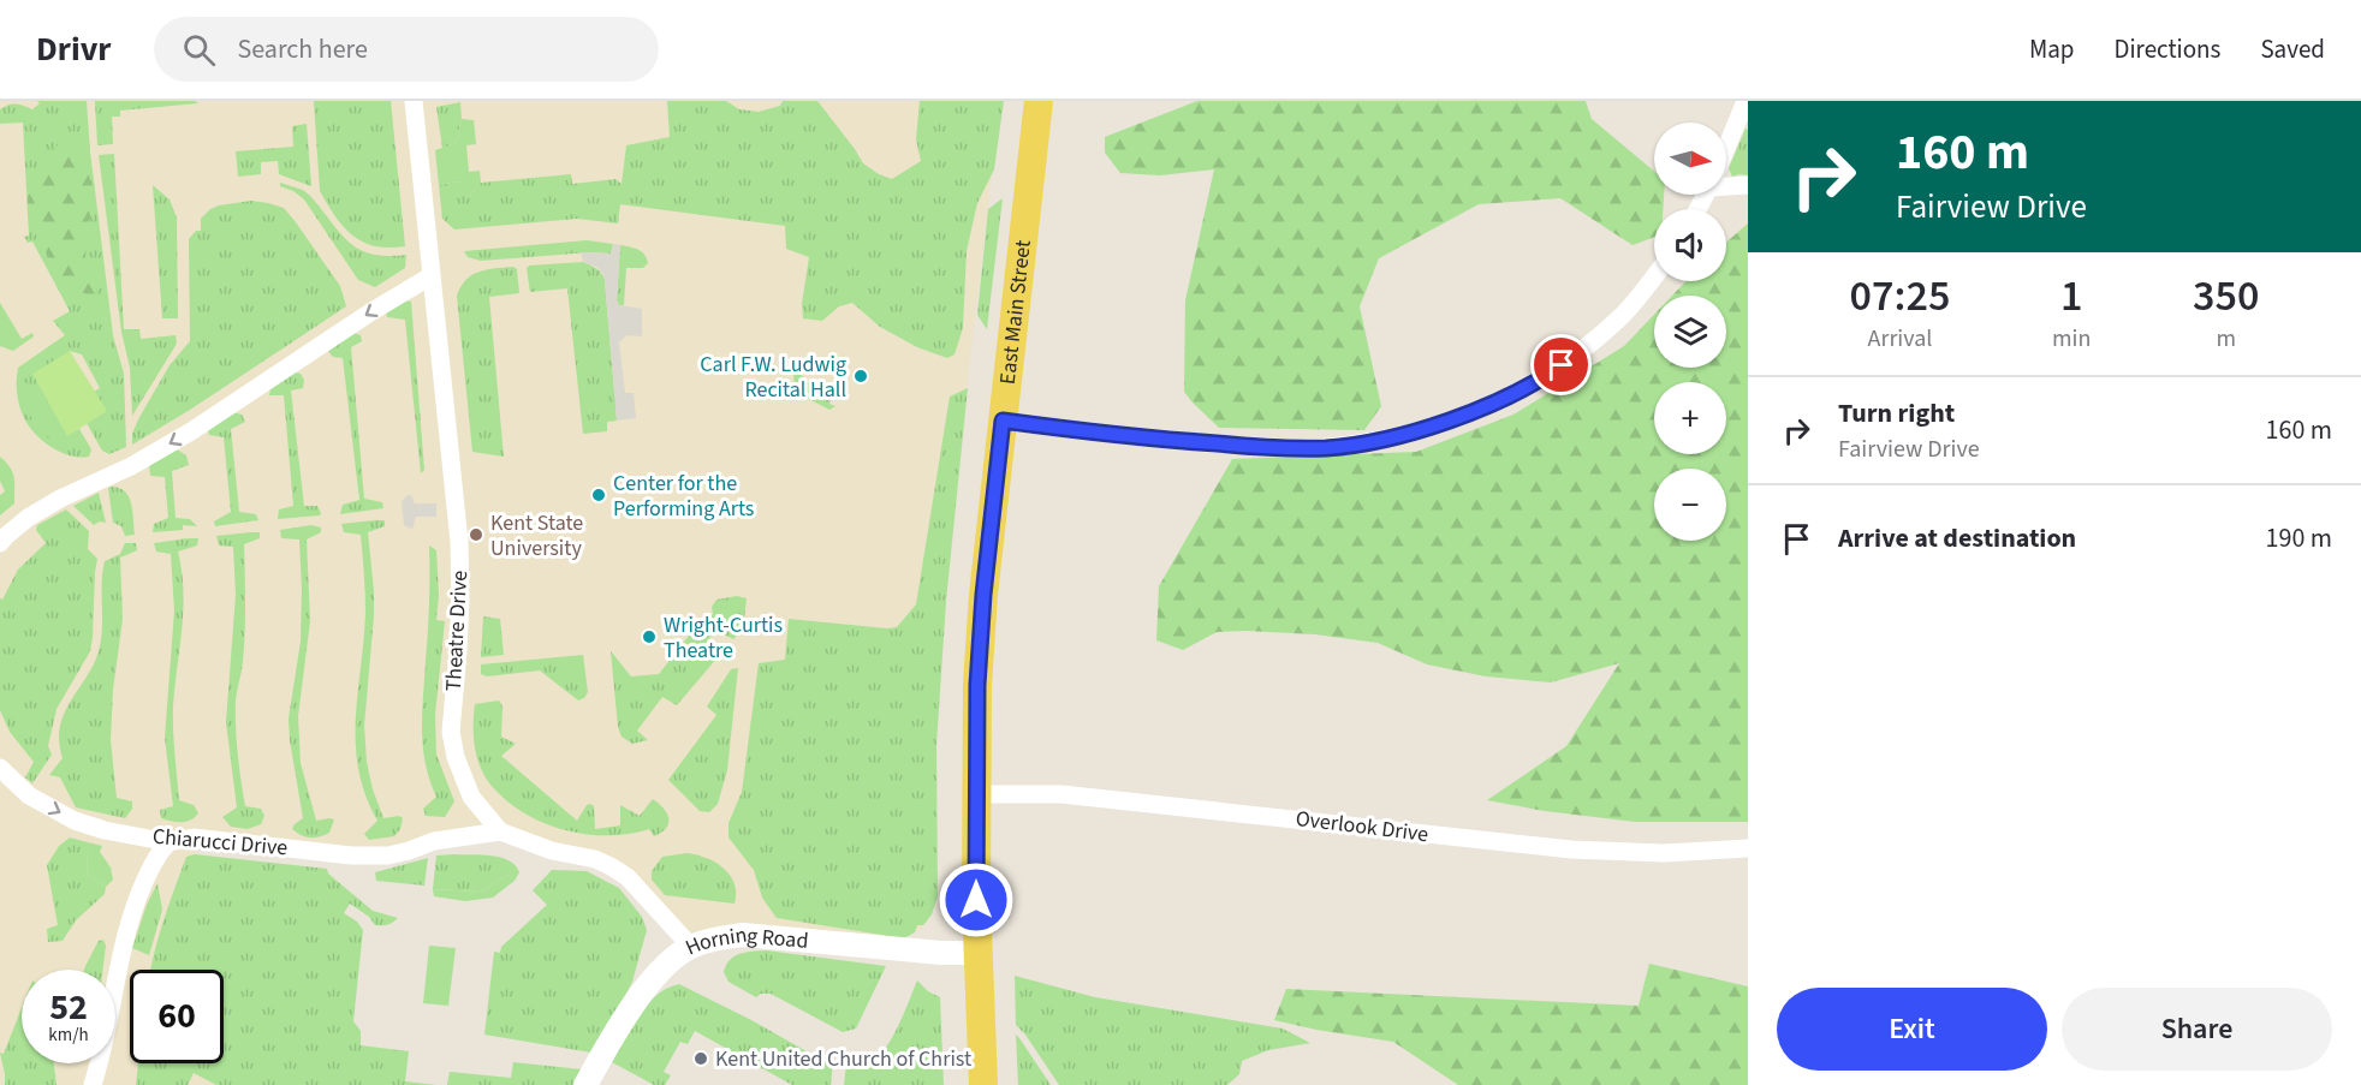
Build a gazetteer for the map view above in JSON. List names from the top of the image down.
{
  "streets": {
    "main road": ["East Main Street"],
    "street": [
      "Theatre Drive",
      "Overlook Drive",
      "Chiarucci Drive",
      "Horning Road"
    ]
  },
  "crossings": [
    ["East Main Street", "Overlook Drive"],
    ["East Main Street", "Horning Road"],
    ["Theatre Drive", "Chiarucci Drive"],
    ["Theatre Drive", "Horning Road"]
  ],
  "one_way": ["Chiarucci Drive"],
  "places": [
    "Carl F.W. Ludwig Recital Hall",
    "Center for the Performing Arts",
    "Kent State University",
    "Wright-Curtis Theatre",
    "Kent United Church of Christ"
  ],
  "north": "right",
  "page": {
    "header": "Drivr",
    "search": "Search here",
    "nav": ["Map", "Directions", "Saved"],
    "turn": ["160 m", "Fairview Drive"],
    "map_buttons": ["+", "−"],
    "eta": [
      "07:25",
      "Arrival",
      "1",
      "min",
      "350",
      "m"
    ],
    "list": [
      {
        "name": "Turn right",
        "note": "Fairview Drive",
        "value": "160 m"
      },
      {
        "name": "Arrive at destination",
        "value": "190 m"
      }
    ],
    "speed": "52 km/h",
    "limit": "60",
    "buttons": ["Exit", "Share"]
  }
}
